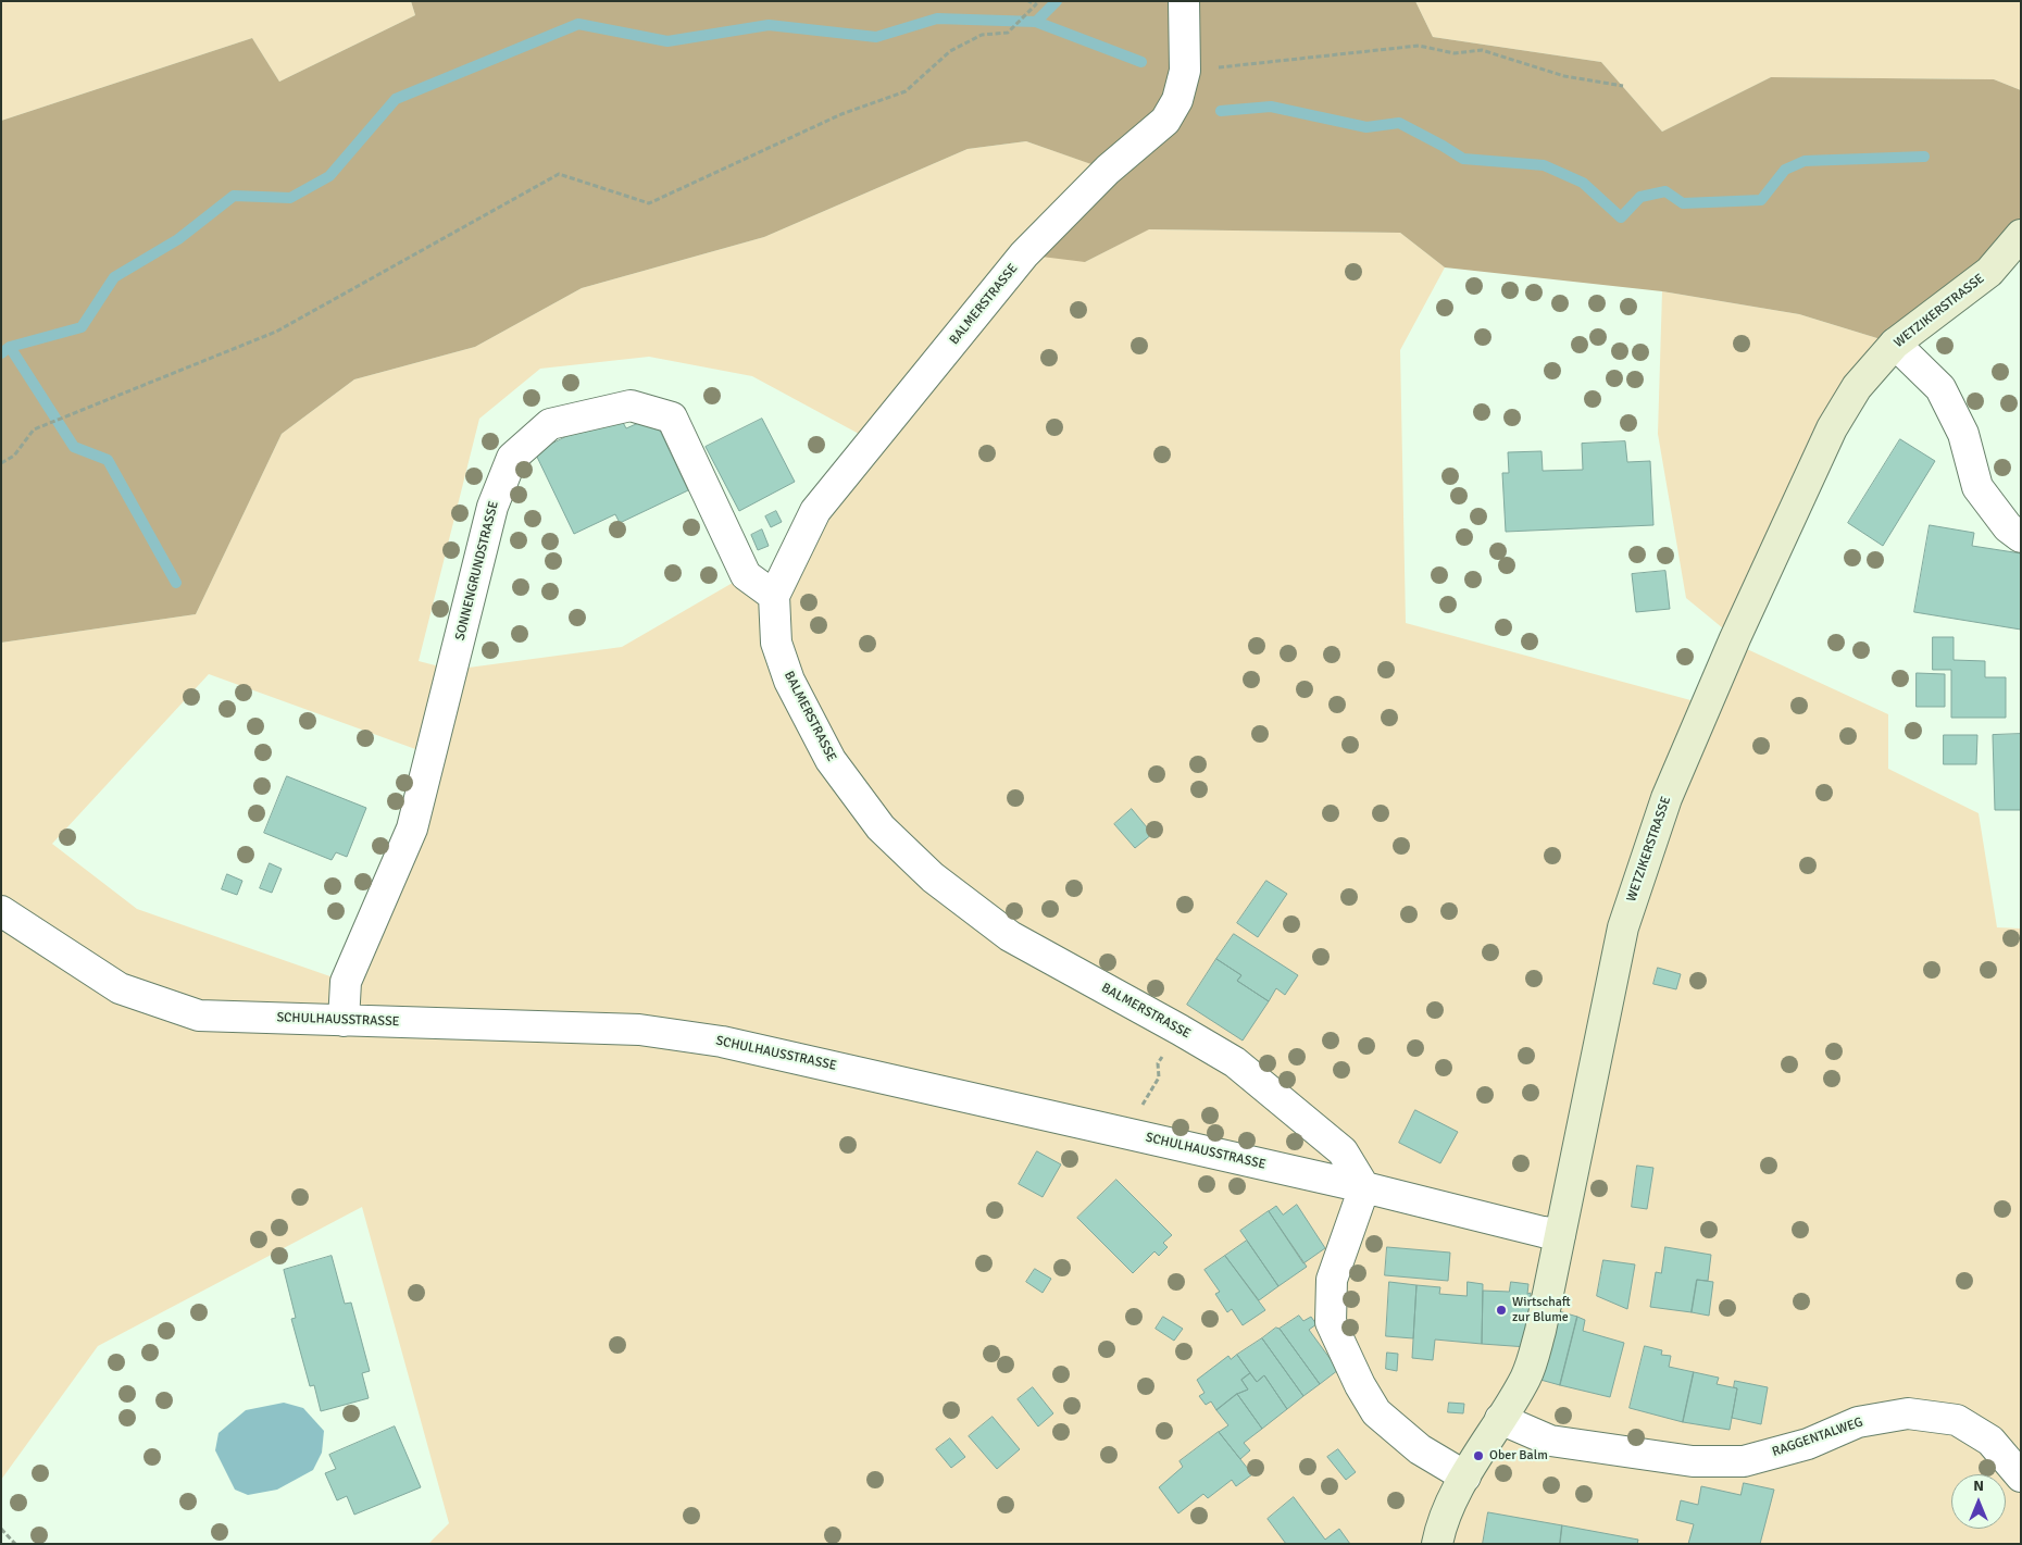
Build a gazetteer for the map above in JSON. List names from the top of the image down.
{
  "streets": {
    "street": [
      "BALMERSTRASSE",
      "WETZIKERSTRASSE",
      "SONNENGRUNDSTRASSE",
      "SCHULHAUSSTRASSE",
      "RAGGENTALWEG"
    ]
  },
  "crossings": [
    ["BALMERSTRASSE", "SONNENGRUNDSTRASSE"],
    ["BALMERSTRASSE", "SCHULHAUSSTRASSE"],
    ["WETZIKERSTRASSE", "SCHULHAUSSTRASSE"],
    ["WETZIKERSTRASSE", "RAGGENTALWEG"],
    ["SONNENGRUNDSTRASSE", "SCHULHAUSSTRASSE"]
  ],
  "places": ["Wirtschaft zur Blume", "Ober Balm"],
  "north": "top"
}
